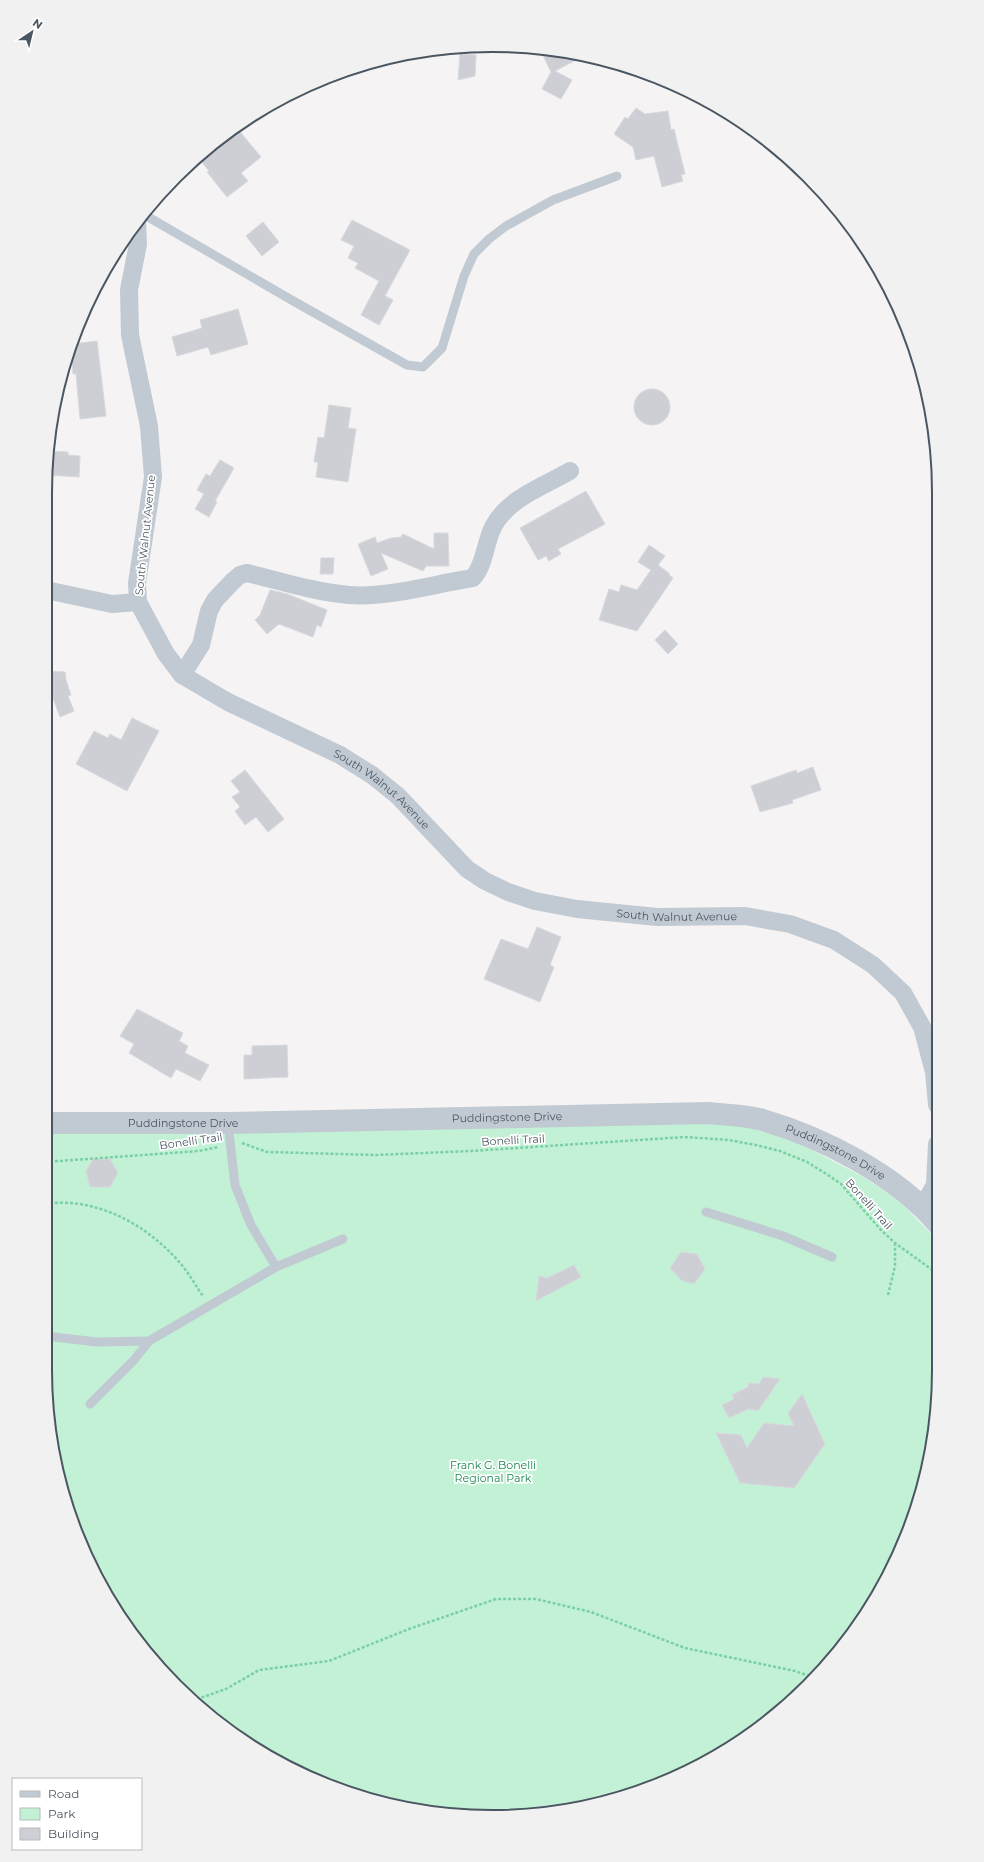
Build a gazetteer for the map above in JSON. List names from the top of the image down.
{
  "streets": {
    "street": ["South Walnut Avenue", "Puddingstone Drive"],
    "path": ["Bonelli Trail"]
  },
  "parks": ["Frank G. Bonelli Regional Park"],
  "legend": ["Road", "Park", "Building"],
  "north": "top right"
}
